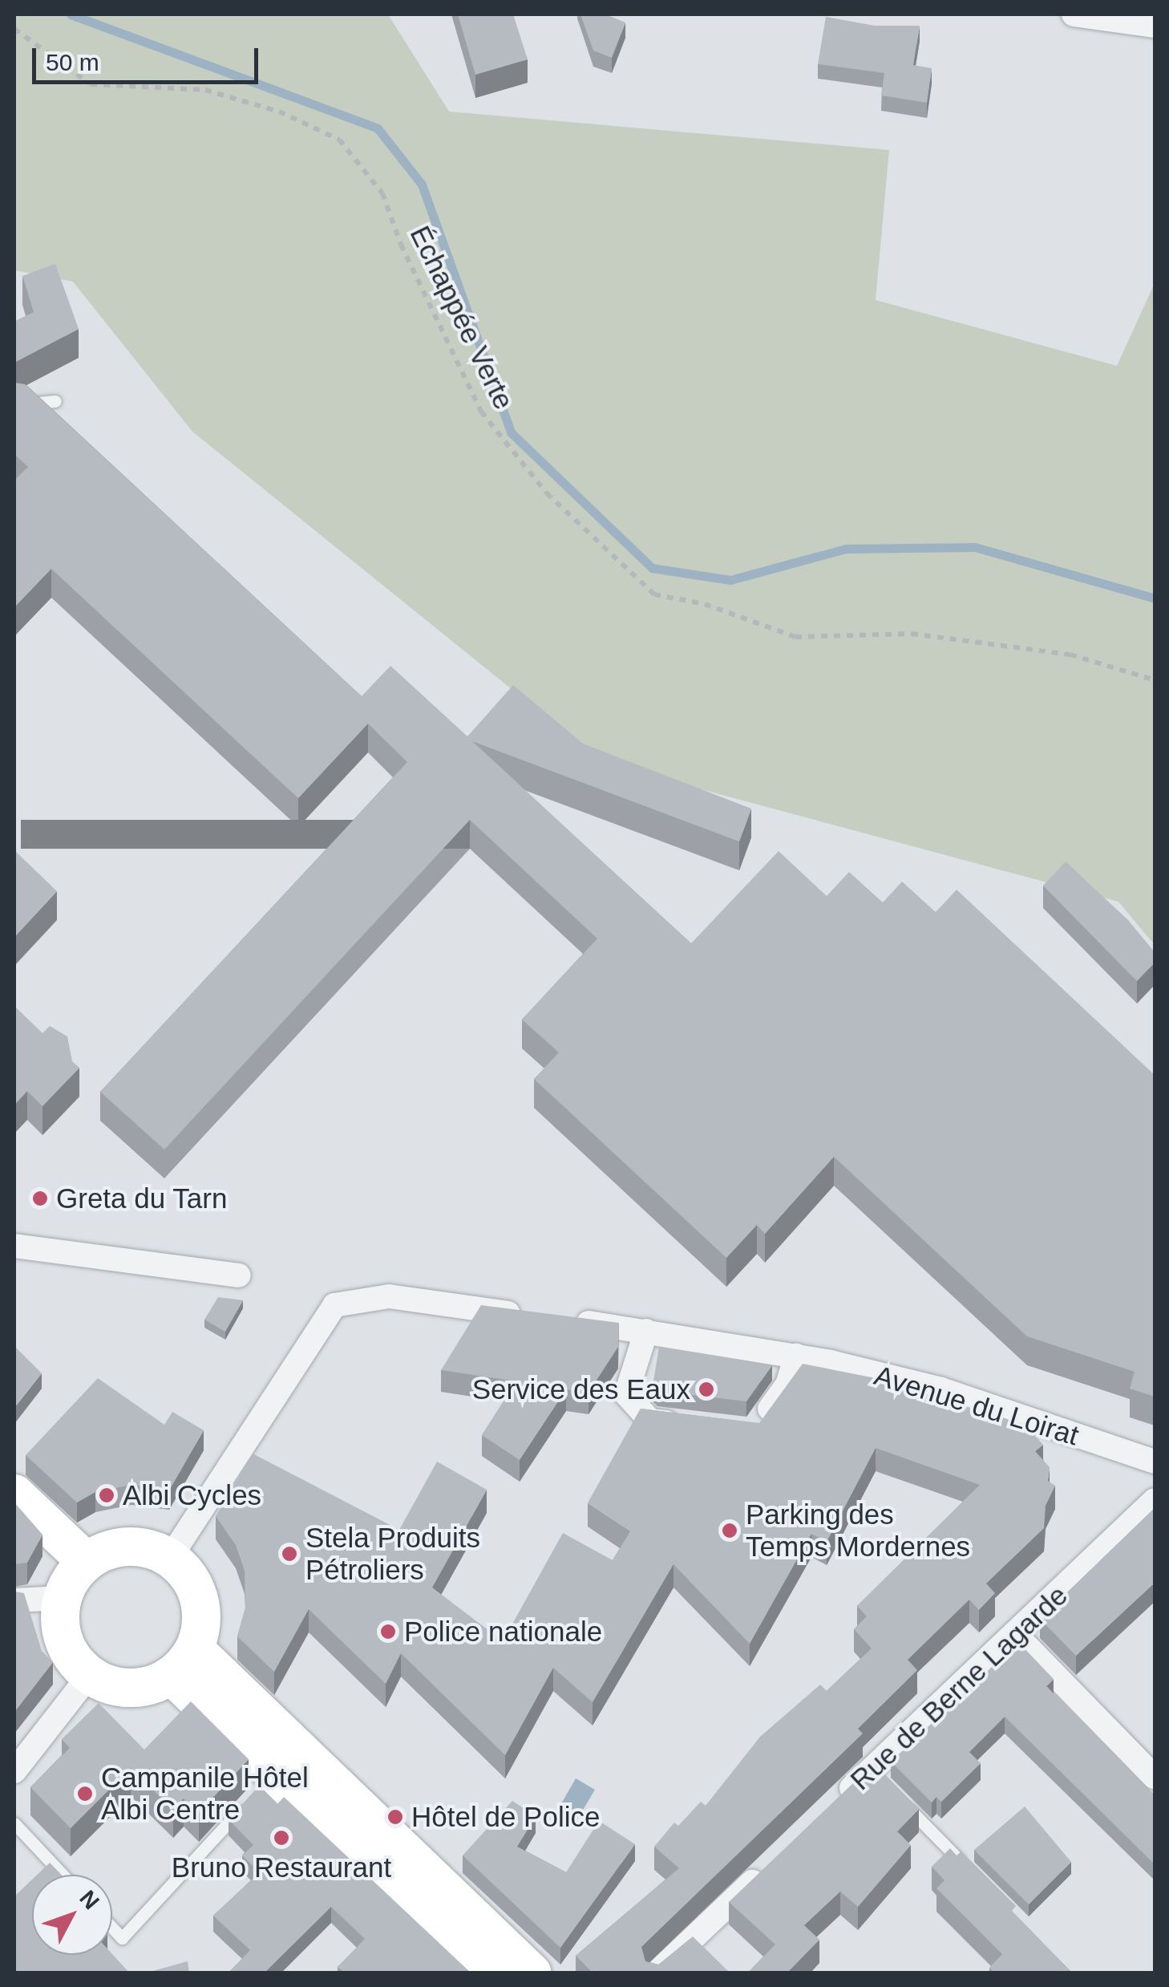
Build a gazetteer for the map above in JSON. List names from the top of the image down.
{
  "streets": {
    "street": ["Avenue du Loirat", "Rue de Berne Lagarde"],
    "path": ["Échappée Verte"]
  },
  "places": [
    "Greta du Tarn",
    "Service des Eaux",
    "Albi Cycles",
    "Parking des Temps Mordernes",
    "Stela Produits Pétroliers",
    "Police nationale",
    "Campanile Hôtel Albi Centre",
    "Hôtel de Police",
    "Bruno Restaurant"
  ],
  "scale_bar": "50 m",
  "north": "top right"
}
